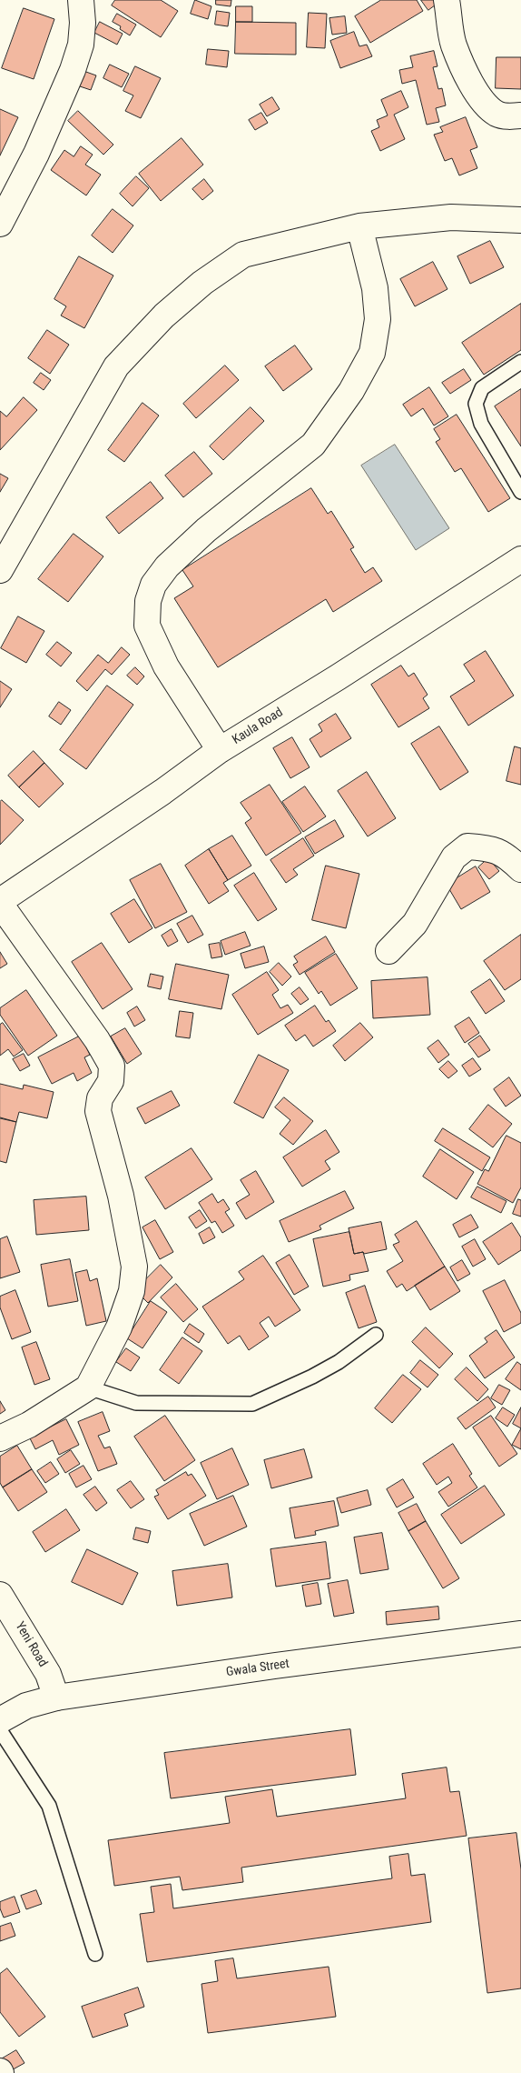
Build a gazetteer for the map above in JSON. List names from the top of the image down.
{
  "streets": {
    "street": ["Kaula Road", "Yeni Road", "Gwala Street"]
  },
  "crossings": [
    ["Yeni Road", "Gwala Street"]
  ]
}
